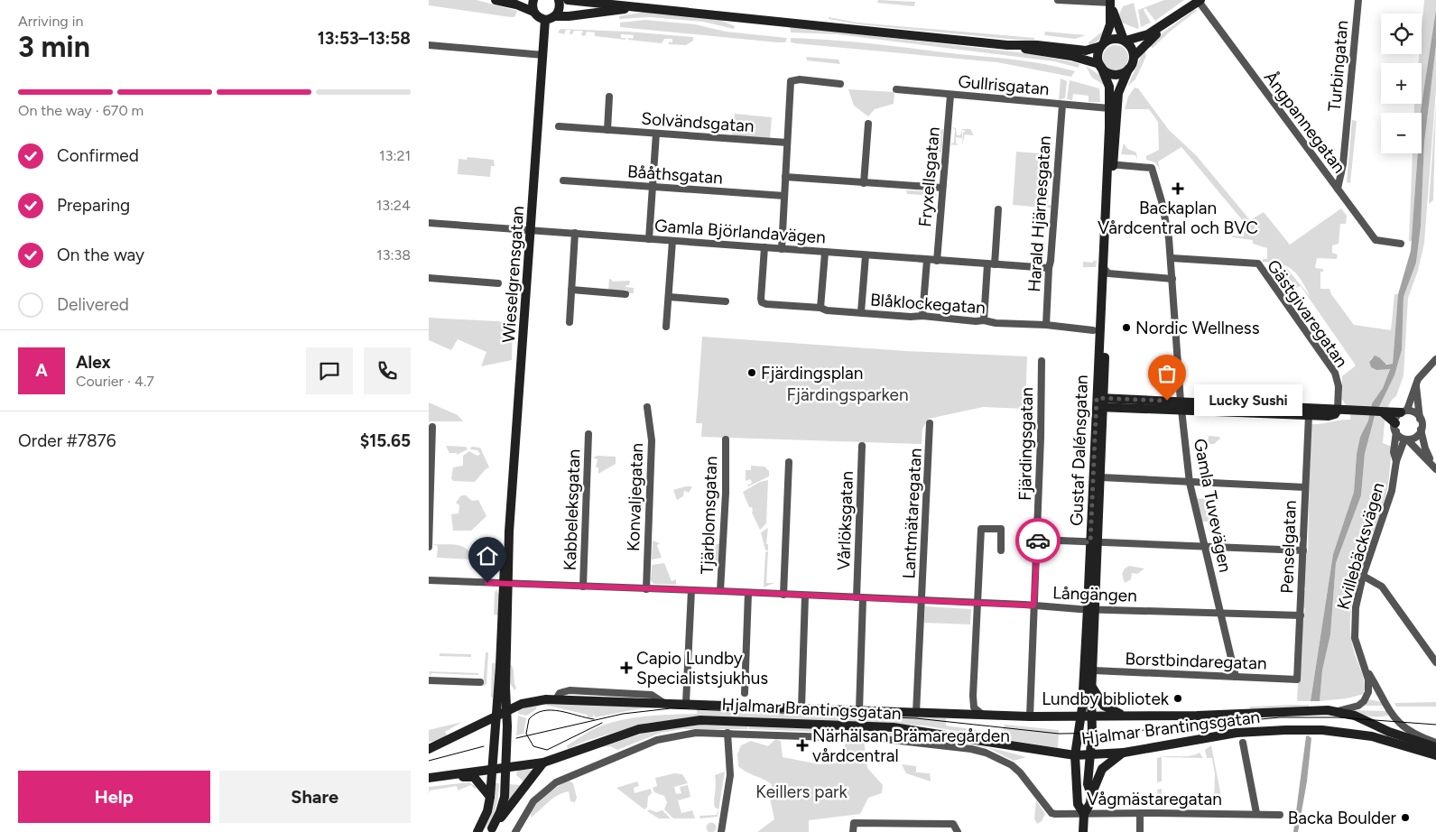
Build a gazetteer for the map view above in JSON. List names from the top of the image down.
{
  "streets": {
    "street": [
      "Turbingatan",
      "Gullrisgatan",
      "Solvändsgatan",
      "Ångpannegatan",
      "Bååthsgatan",
      "Fryxellsgatan",
      "Harald Hjärnesgatan",
      "Gamla Björlandavägen",
      "Wieselgrensgatan",
      "Blåklockegatan",
      "Gästgivaregatan",
      "Fjärdingsgatan",
      "Gustaf Dalénsgatan",
      "Konvaljegatan",
      "Gamla Tuvevägen",
      "Kabbeleksgatan",
      "Lantmätaregatan",
      "Tjärblomsgatan",
      "Vårlöksgatan",
      "Kvillebäcksvägen",
      "Penselgatan",
      "Långängen",
      "Borstbindaregatan",
      "Hjalmar Brantingsgatan",
      "Vågmästaregatan"
    ]
  },
  "crossings": [
    ["Turbingatan", "Ångpannegatan"],
    ["Gullrisgatan", "Fryxellsgatan"],
    ["Gullrisgatan", "Harald Hjärnesgatan"],
    ["Gullrisgatan", "Gustaf Dalénsgatan"],
    ["Fryxellsgatan", "Gamla Björlandavägen"],
    ["Harald Hjärnesgatan", "Gamla Björlandavägen"],
    ["Harald Hjärnesgatan", "Blåklockegatan"],
    ["Gamla Björlandavägen", "Wieselgrensgatan"],
    ["Gamla Björlandavägen", "Blåklockegatan"],
    ["Wieselgrensgatan", "Långängen"],
    ["Gästgivaregatan", "Gamla Tuvevägen"],
    ["Fjärdingsgatan", "Långängen"],
    ["Fjärdingsgatan", "Hjalmar Brantingsgatan"],
    ["Gustaf Dalénsgatan", "Gamla Tuvevägen"],
    ["Gustaf Dalénsgatan", "Långängen"],
    ["Gustaf Dalénsgatan", "Borstbindaregatan"],
    ["Gustaf Dalénsgatan", "Hjalmar Brantingsgatan"],
    ["Gustaf Dalénsgatan", "Vågmästaregatan"],
    ["Konvaljegatan", "Långängen"],
    ["Gamla Tuvevägen", "Långängen"],
    ["Gamla Tuvevägen", "Borstbindaregatan"],
    ["Kabbeleksgatan", "Långängen"],
    ["Lantmätaregatan", "Långängen"],
    ["Lantmätaregatan", "Hjalmar Brantingsgatan"],
    ["Tjärblomsgatan", "Långängen"],
    ["Vårlöksgatan", "Långängen"],
    ["Vårlöksgatan", "Hjalmar Brantingsgatan"],
    ["Kvillebäcksvägen", "Hjalmar Brantingsgatan"],
    ["Penselgatan", "Långängen"],
    ["Penselgatan", "Borstbindaregatan"]
  ],
  "parks": ["Fjärdingsparken", "Keillers park"],
  "places": {
    "health": ["Backaplan Vårdcentral och BVC", "Capio Lundby Specialistsjukhus", "Närhälsan Brämaregården vårdcentral"],
    "other": [
      "Nordic Wellness",
      "Fjärdingsplan",
      "Lucky Sushi",
      "Lundby bibliotek",
      "Backa Boulder"
    ]
  },
  "page": {
    "heading": ["3 min", "Arriving in", "13:53–13:58"],
    "panel": [
      "Alex",
      "Courier · 4.7",
      "Order #7876",
      "$15.65"
    ],
    "map_buttons": ["+", "−"],
    "bar": "On the way · 670 m",
    "list": [
      ["Confirmed", "13:21"],
      ["Preparing", "13:24"],
      ["On the way", "13:38"],
      "Delivered"
    ],
    "round": "A",
    "bubble": "Lucky Sushi",
    "buttons": ["Help", "Share"]
  }
}
